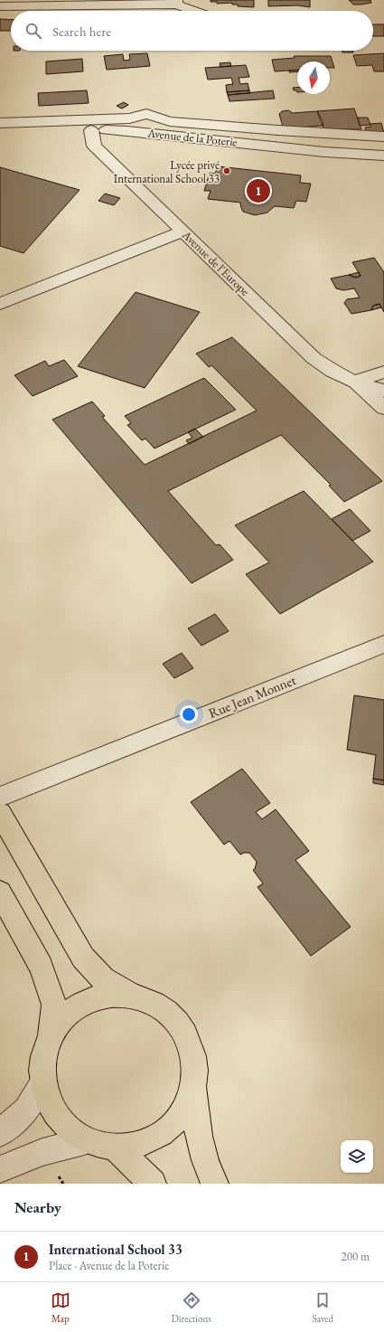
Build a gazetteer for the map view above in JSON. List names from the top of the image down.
{
  "streets": {
    "street": ["Avenue de la Poterie", "Avenue de l'Europe", "Rue Jean Monnet"]
  },
  "crossings": [
    ["Avenue de la Poterie", "Avenue de l'Europe"]
  ],
  "places": ["Lycée privé International School 33"],
  "north": "bottom",
  "page": {
    "search": "Search here",
    "pins": "1",
    "heading": "Nearby",
    "list": [
      {
        "mark": "1",
        "name": "International School 33",
        "note": "Place · Avenue de la Poterie",
        "value": "200 m"
      }
    ],
    "nav": ["Map", "Directions", "Saved"]
  }
}
